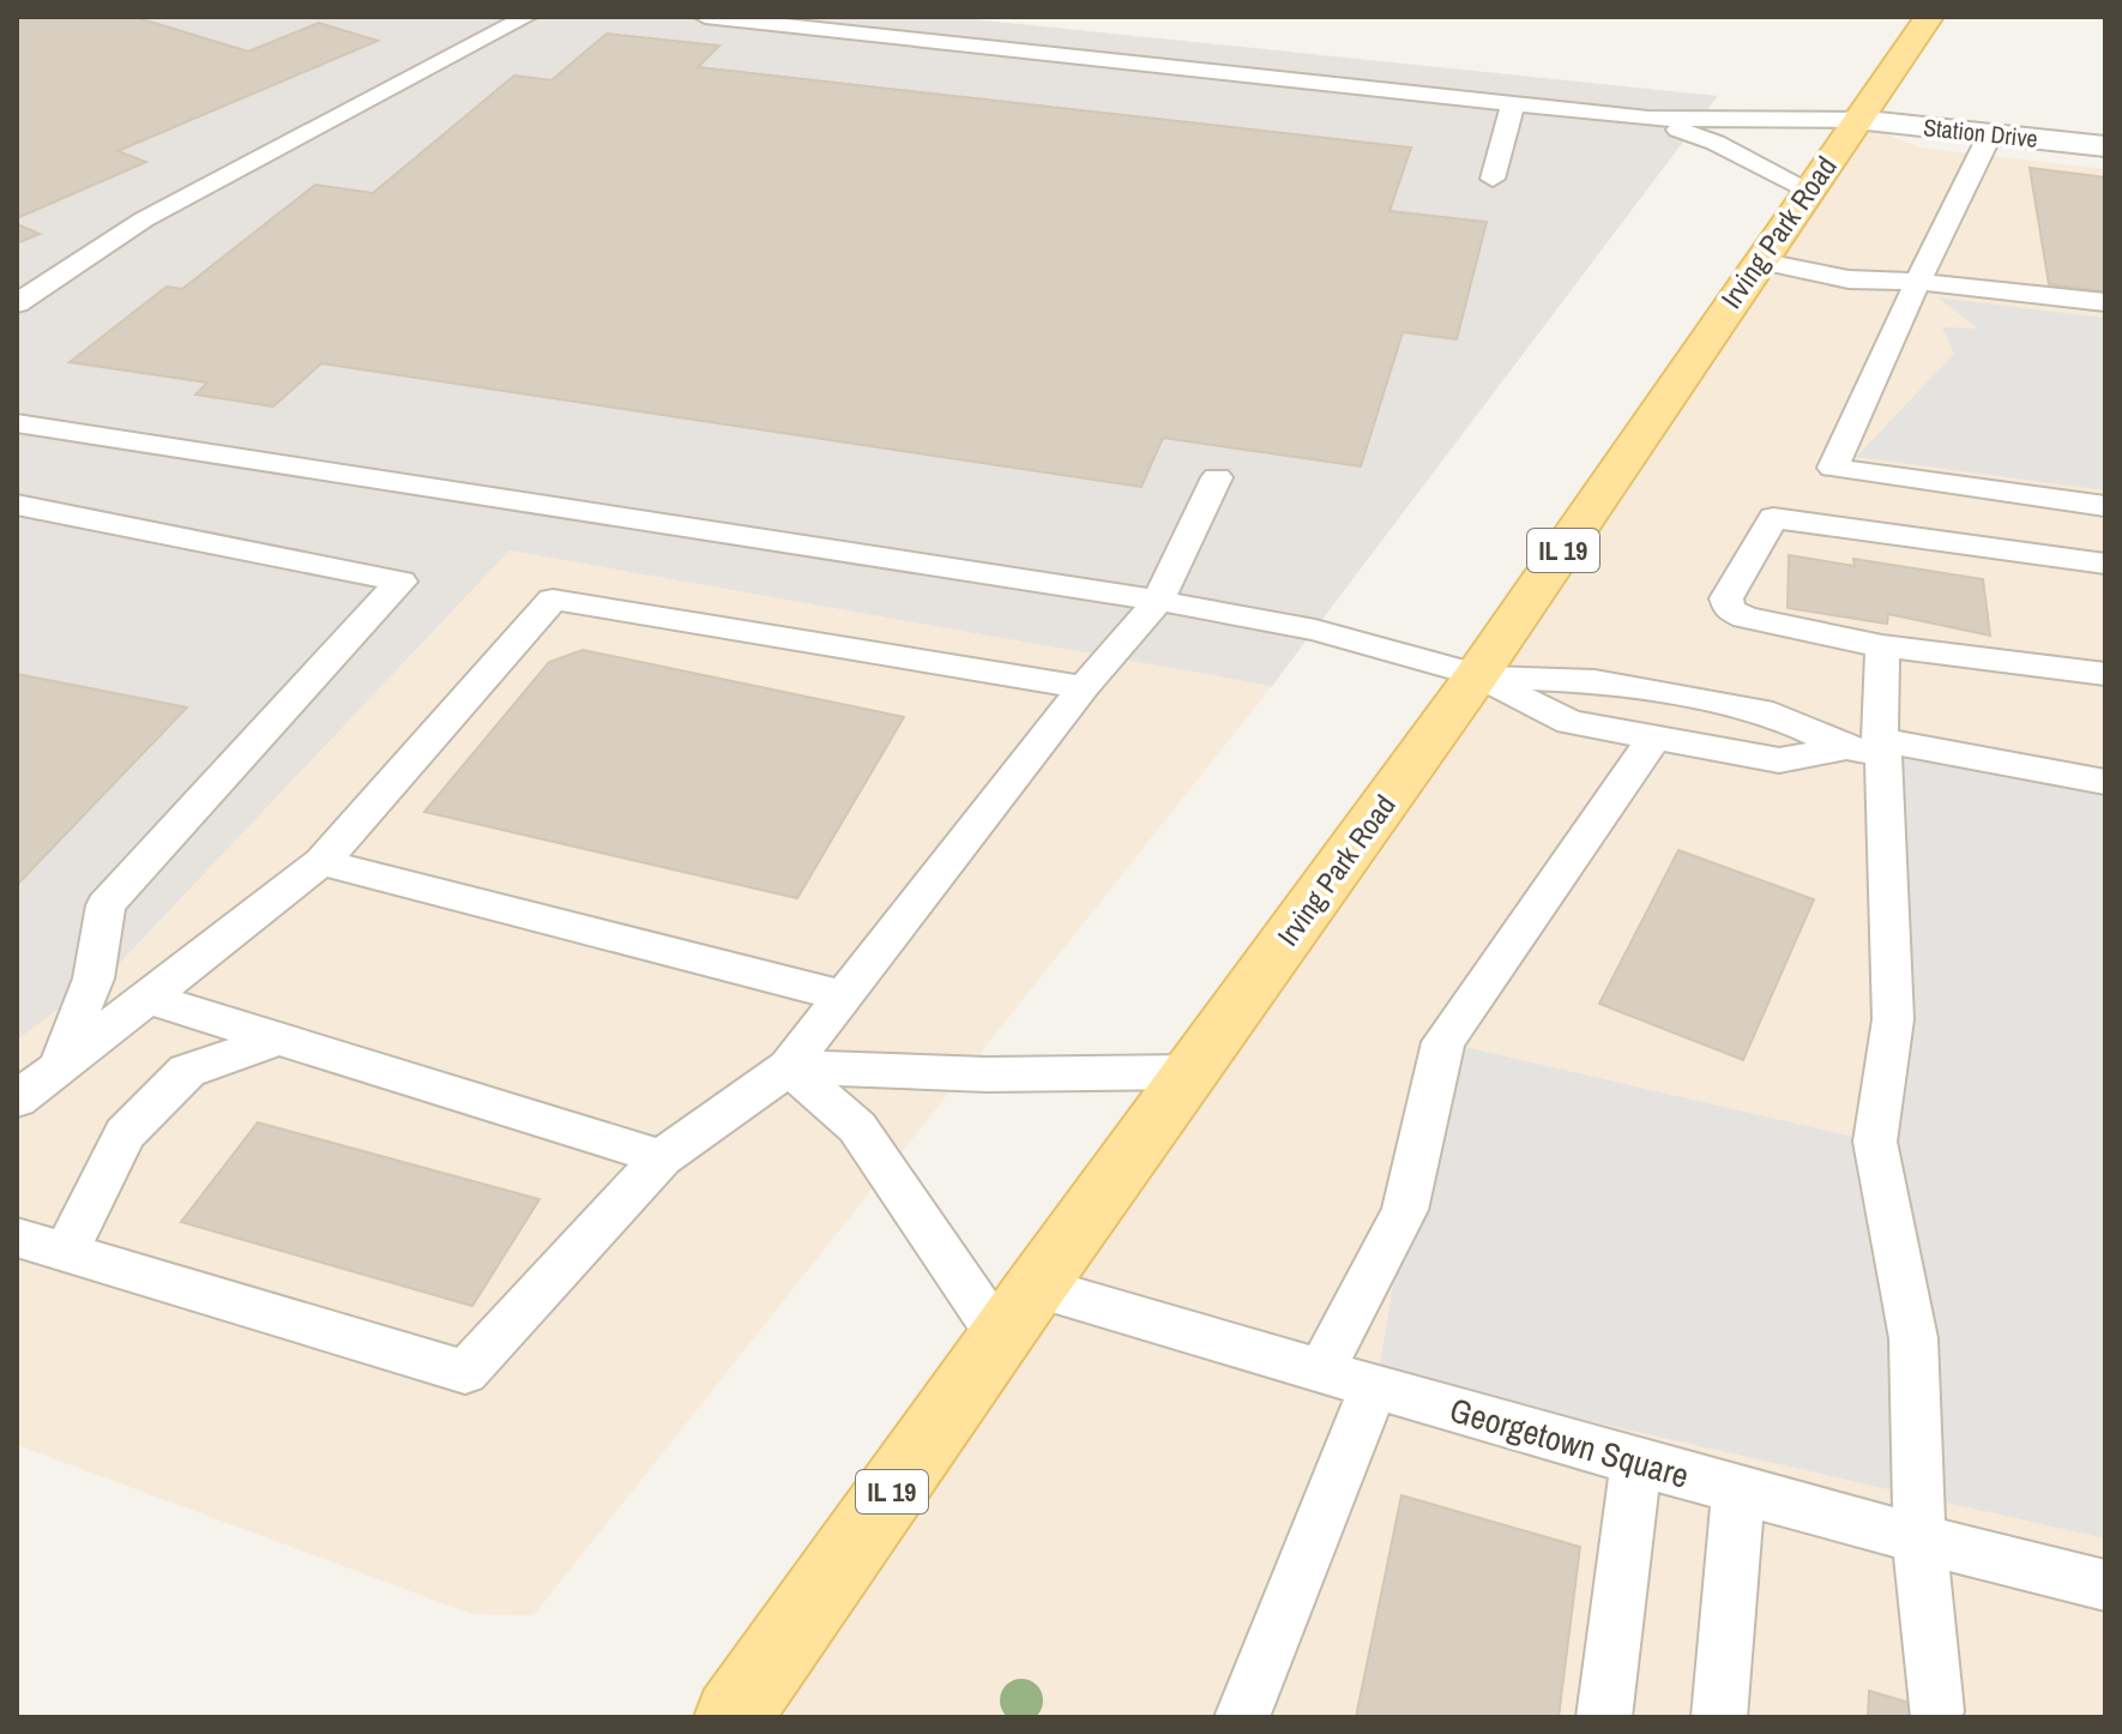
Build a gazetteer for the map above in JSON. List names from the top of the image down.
{
  "streets": {
    "main road": ["Irving Park Road", "IL 19"],
    "street": ["Station Drive"],
    "lane": ["Georgetown Square"]
  },
  "crossings": [
    ["Station Drive", "Irving Park Road"],
    ["Irving Park Road", "Georgetown Square"]
  ]
}
